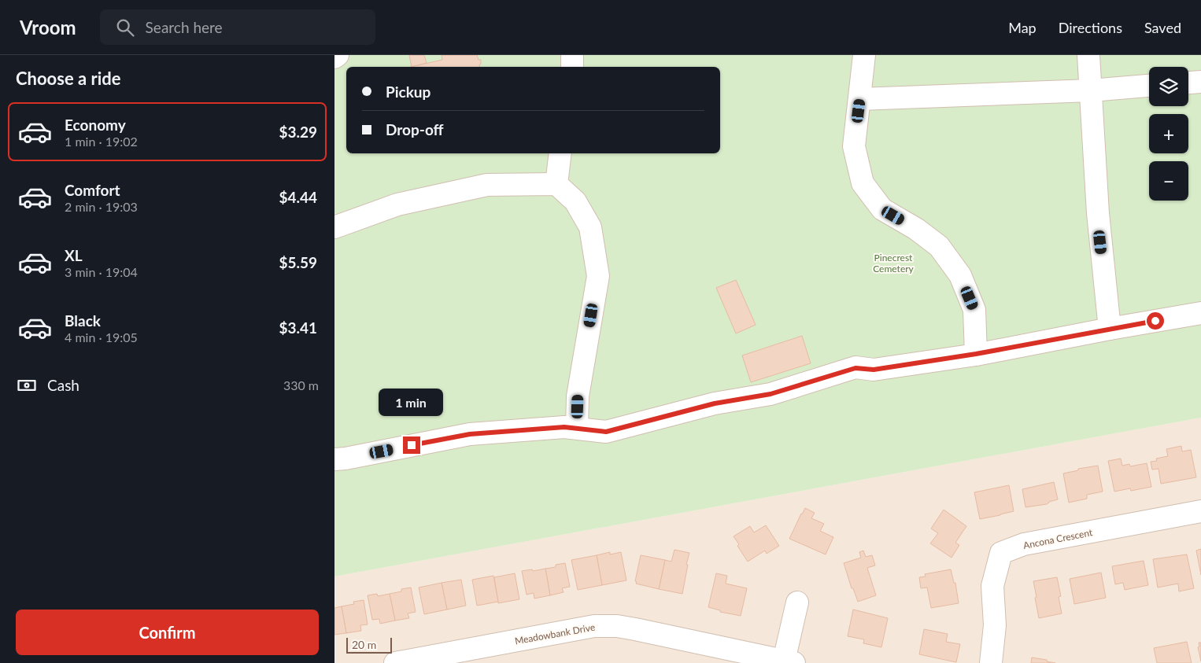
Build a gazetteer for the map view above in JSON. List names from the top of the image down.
{
  "streets": {
    "street": ["Ancona Crescent", "Meadowbank Drive"]
  },
  "parks": ["Pinecrest Cemetery"],
  "scale_bar": "20 m",
  "page": {
    "header": "Vroom",
    "search": "Search here",
    "nav": ["Map", "Directions", "Saved"],
    "heading": "Choose a ride",
    "map_buttons": ["+", "−"],
    "banner": ["Pickup", "Drop-off"],
    "list": [
      {
        "name": "Economy",
        "note": "1 min · 19:02",
        "value": "$3.29"
      },
      {
        "name": "Comfort",
        "note": "2 min · 19:03",
        "value": "$4.44"
      },
      {
        "name": "XL",
        "note": "3 min · 19:04",
        "value": "$5.59"
      },
      {
        "name": "Black",
        "note": "4 min · 19:05",
        "value": "$3.41"
      }
    ],
    "pay": ["Cash", "330 m"],
    "bubble": "1 min",
    "buttons": "Confirm",
    "scale": "20 m"
  }
}
